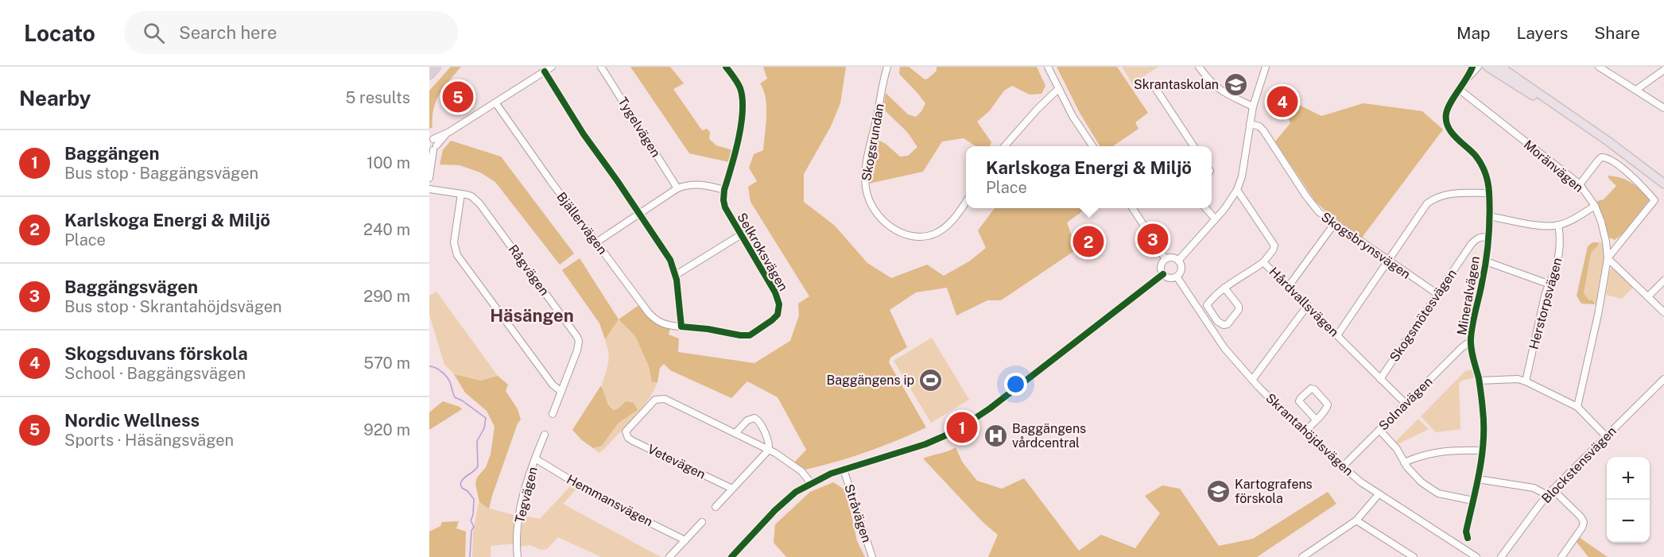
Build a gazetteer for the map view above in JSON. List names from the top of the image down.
{
  "streets": {
    "street": [
      "Tygelvägen",
      "Skogsrundan",
      "Moränvägen",
      "Bjällervägen",
      "Skogsbrynsvägen",
      "Selkroksvägen",
      "Rågvägen",
      "Mineralvägen",
      "Hårdvallsvägen",
      "Herstorpsvägen",
      "Skogsmötesvägen",
      "Solnavägen",
      "Skrantahöjdsvägen",
      "Vetevägen",
      "Blockstensvägen",
      "Tegvägen",
      "Hemmansvägen",
      "Stråvägen"
    ]
  },
  "crossings": [
    ["Moränvägen", "Mineralvägen"],
    ["Bjällervägen", "Selkroksvägen"],
    ["Skogsbrynsvägen", "Skogsmötesvägen"],
    ["Mineralvägen", "Skogsmötesvägen"],
    ["Mineralvägen", "Solnavägen"],
    ["Hårdvallsvägen", "Skogsmötesvägen"],
    ["Hårdvallsvägen", "Solnavägen"],
    ["Solnavägen", "Skrantahöjdsvägen"],
    ["Tegvägen", "Hemmansvägen"]
  ],
  "districts": ["Häsängen"],
  "places": {
    "school or university": ["Skrantaskolan", "Kartografens förskola"],
    "sports": ["Baggängens ip"],
    "hospital": ["Baggängens vårdcentral"]
  },
  "page": {
    "header": "Locato",
    "search": "Search here",
    "nav": ["Map", "Layers", "Share"],
    "heading": ["Nearby", "5 results"],
    "pins": [
      "5",
      "4",
      "3",
      "2",
      "1"
    ],
    "list": [
      {
        "mark": "1",
        "name": "Baggängen",
        "note": "Bus stop · Baggängsvägen",
        "value": "100 m"
      },
      {
        "mark": "2",
        "name": "Karlskoga Energi & Miljö",
        "note": "Place",
        "value": "240 m"
      },
      {
        "mark": "3",
        "name": "Baggängsvägen",
        "note": "Bus stop · Skrantahöjdsvägen",
        "value": "290 m"
      },
      {
        "mark": "4",
        "name": "Skogsduvans förskola",
        "note": "School · Baggängsvägen",
        "value": "570 m"
      },
      {
        "mark": "5",
        "name": "Nordic Wellness",
        "note": "Sports · Häsängsvägen",
        "value": "920 m"
      }
    ],
    "popup": ["Karlskoga Energi & Miljö", "Place"],
    "map_buttons": ["+", "−"]
  }
}
